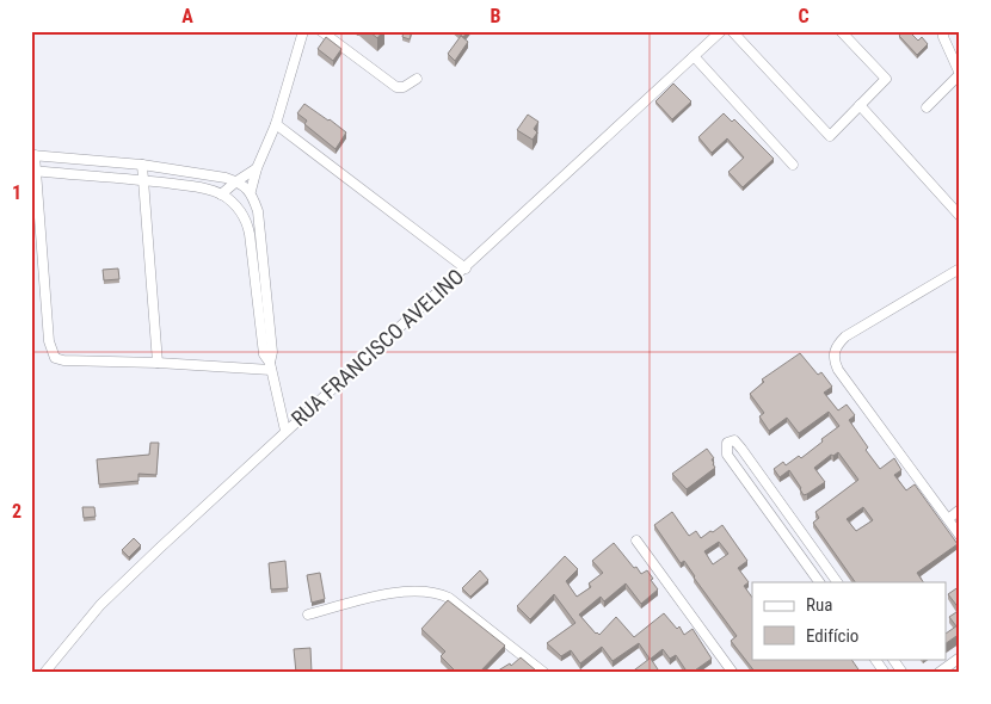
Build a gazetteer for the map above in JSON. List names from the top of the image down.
{
  "streets": {
    "street": ["RUA FRANCISCO AVELINO"]
  },
  "legend": ["Rua", "Edifício"],
  "grid": {
    "columns": ["A", "B", "C"],
    "rows": ["1", "2"]
  }
}
